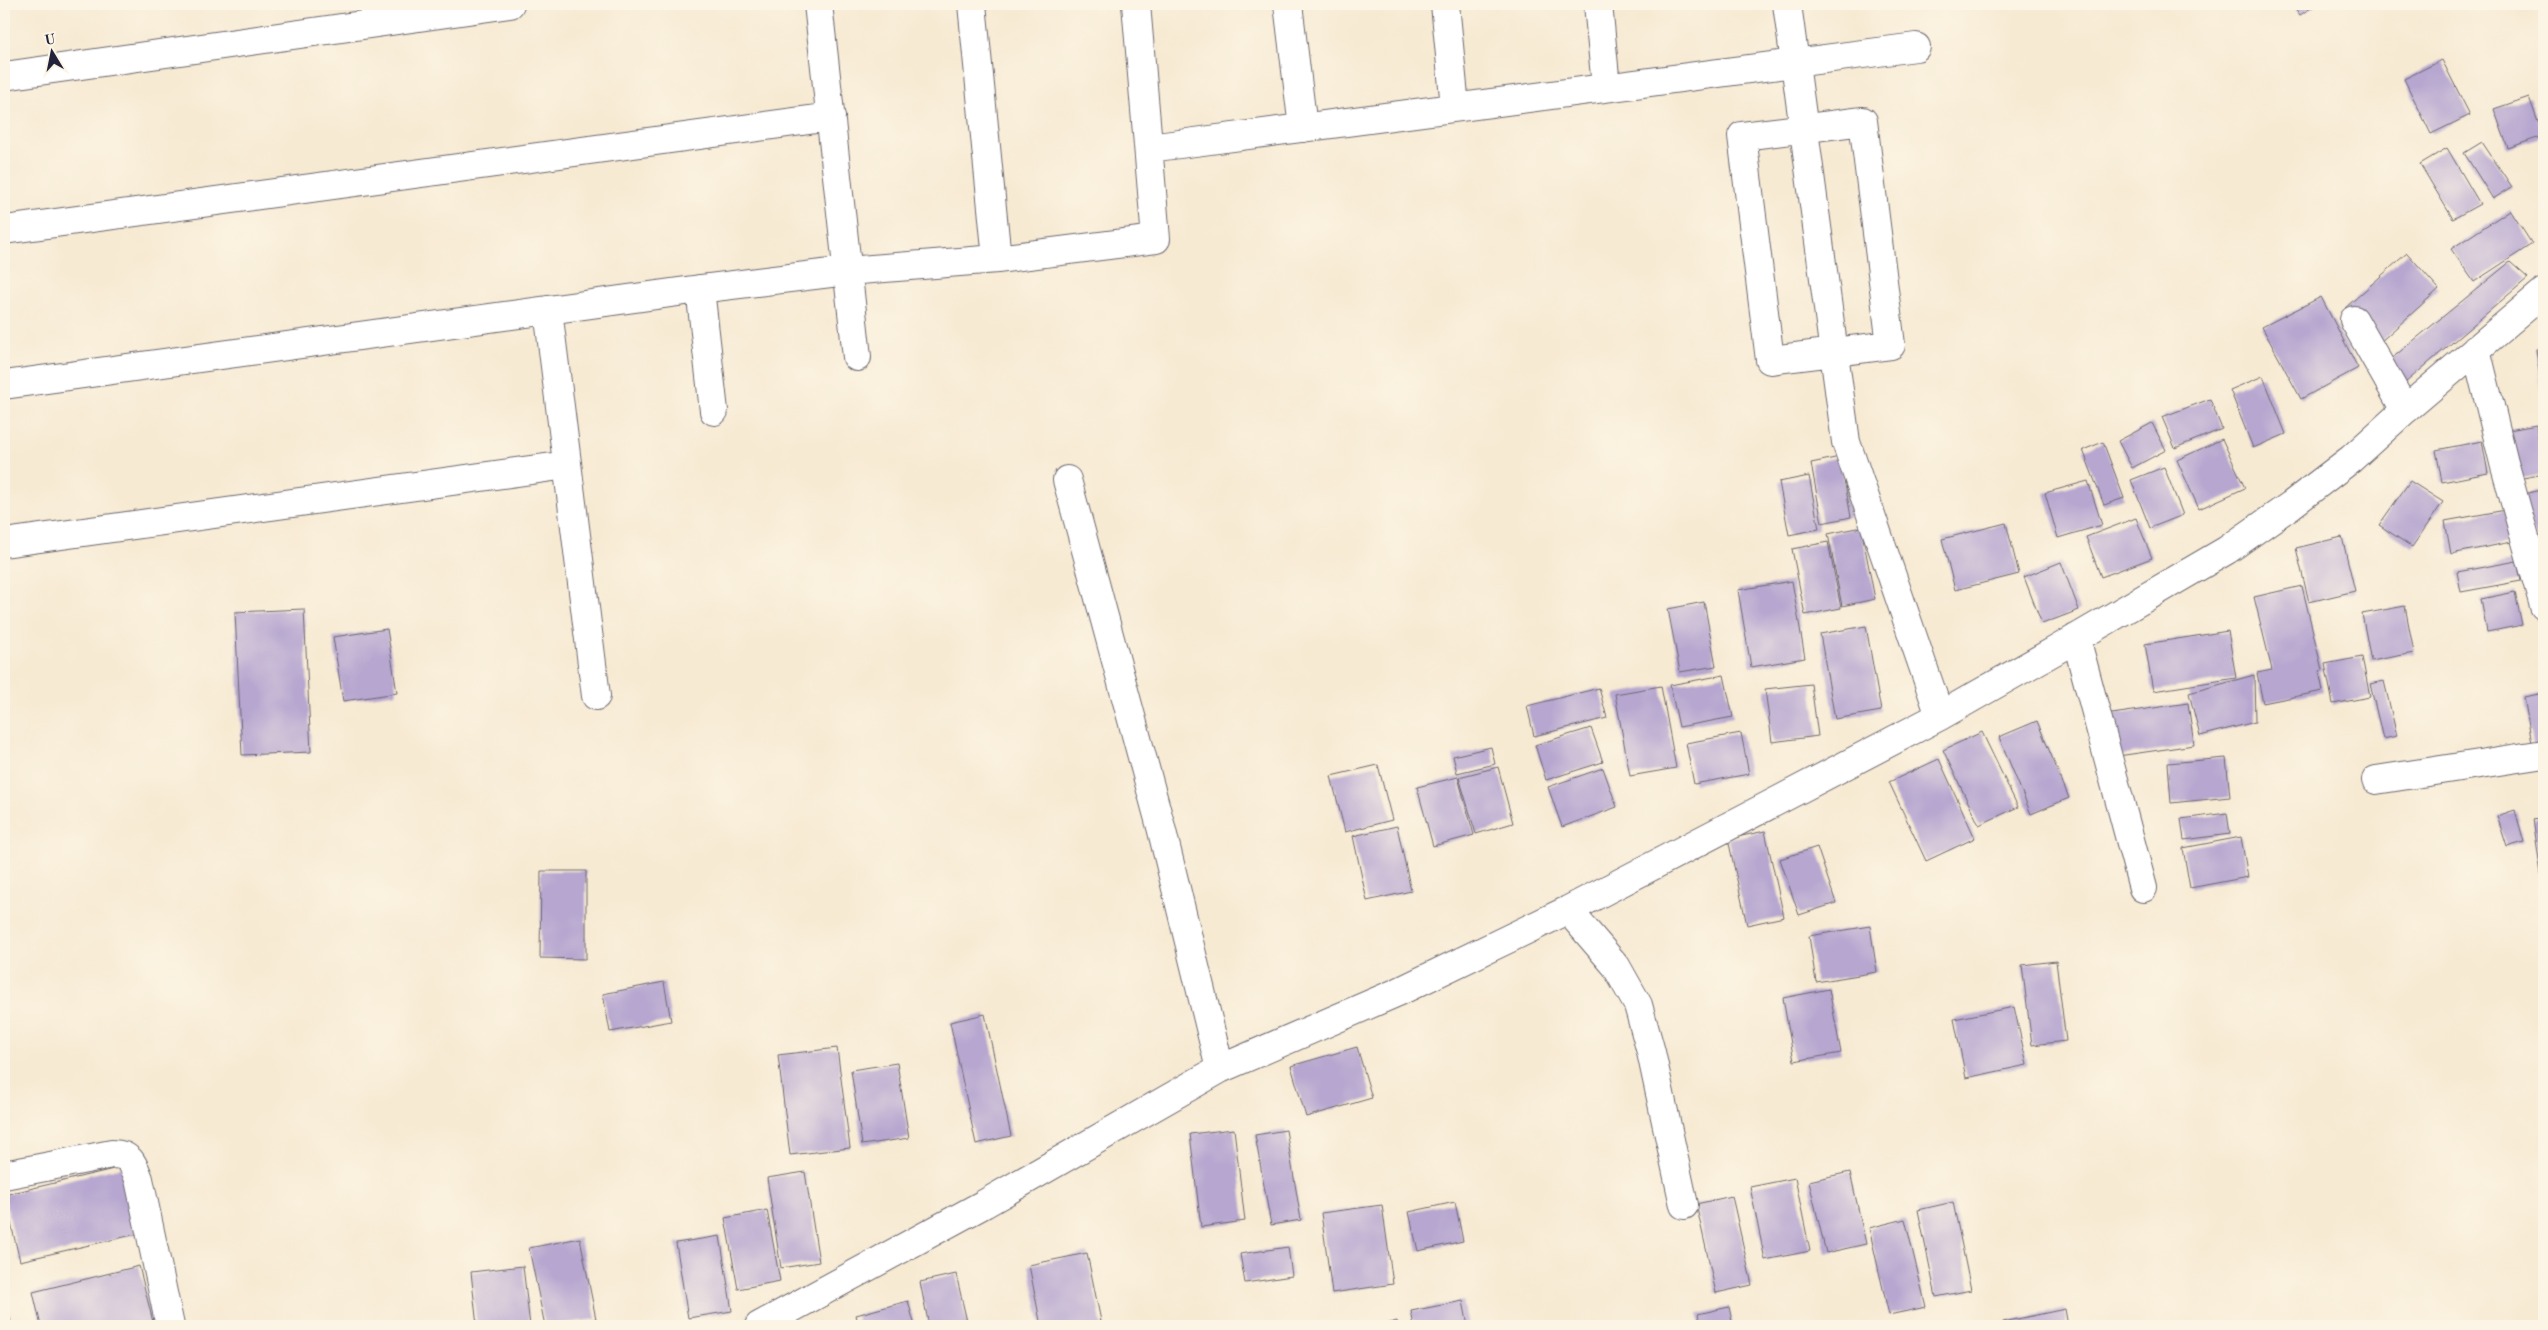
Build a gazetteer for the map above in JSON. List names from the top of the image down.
{
  "north": "top"
}
